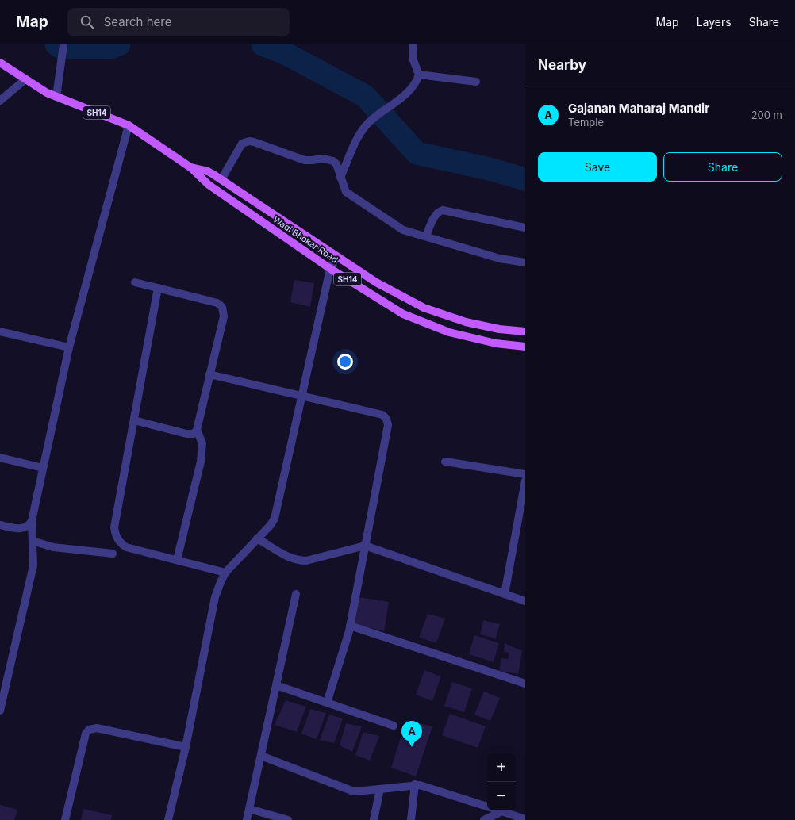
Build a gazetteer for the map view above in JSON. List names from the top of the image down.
{
  "streets": {
    "main road": ["SH14", "Wadi Bhokar Road"]
  },
  "page": {
    "header": "Map",
    "search": "Search here",
    "nav": ["Map", "Layers", "Share"],
    "heading": "Nearby",
    "list": [
      {
        "mark": "A",
        "name": "Gajanan Maharaj Mandir",
        "note": "Temple",
        "value": "200 m"
      }
    ],
    "buttons": ["Save", "Share"],
    "pins": "A",
    "map_buttons": ["+", "−"]
  }
}
